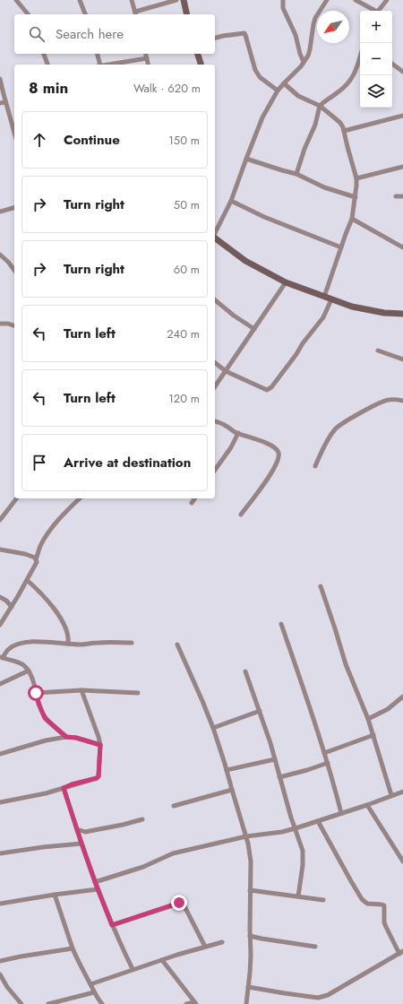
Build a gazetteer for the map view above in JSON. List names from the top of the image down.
{
  "north": "bottom left",
  "page": {
    "map_buttons": ["+", "−"],
    "search": "Search here",
    "heading": ["8 min", "Walk · 620 m"],
    "list": [
      ["Continue", "150 m"],
      ["Turn right", "50 m"],
      ["Turn right", "60 m"],
      ["Turn left", "240 m"],
      ["Turn left", "120 m"],
      "Arrive at destination"
    ]
  }
}
